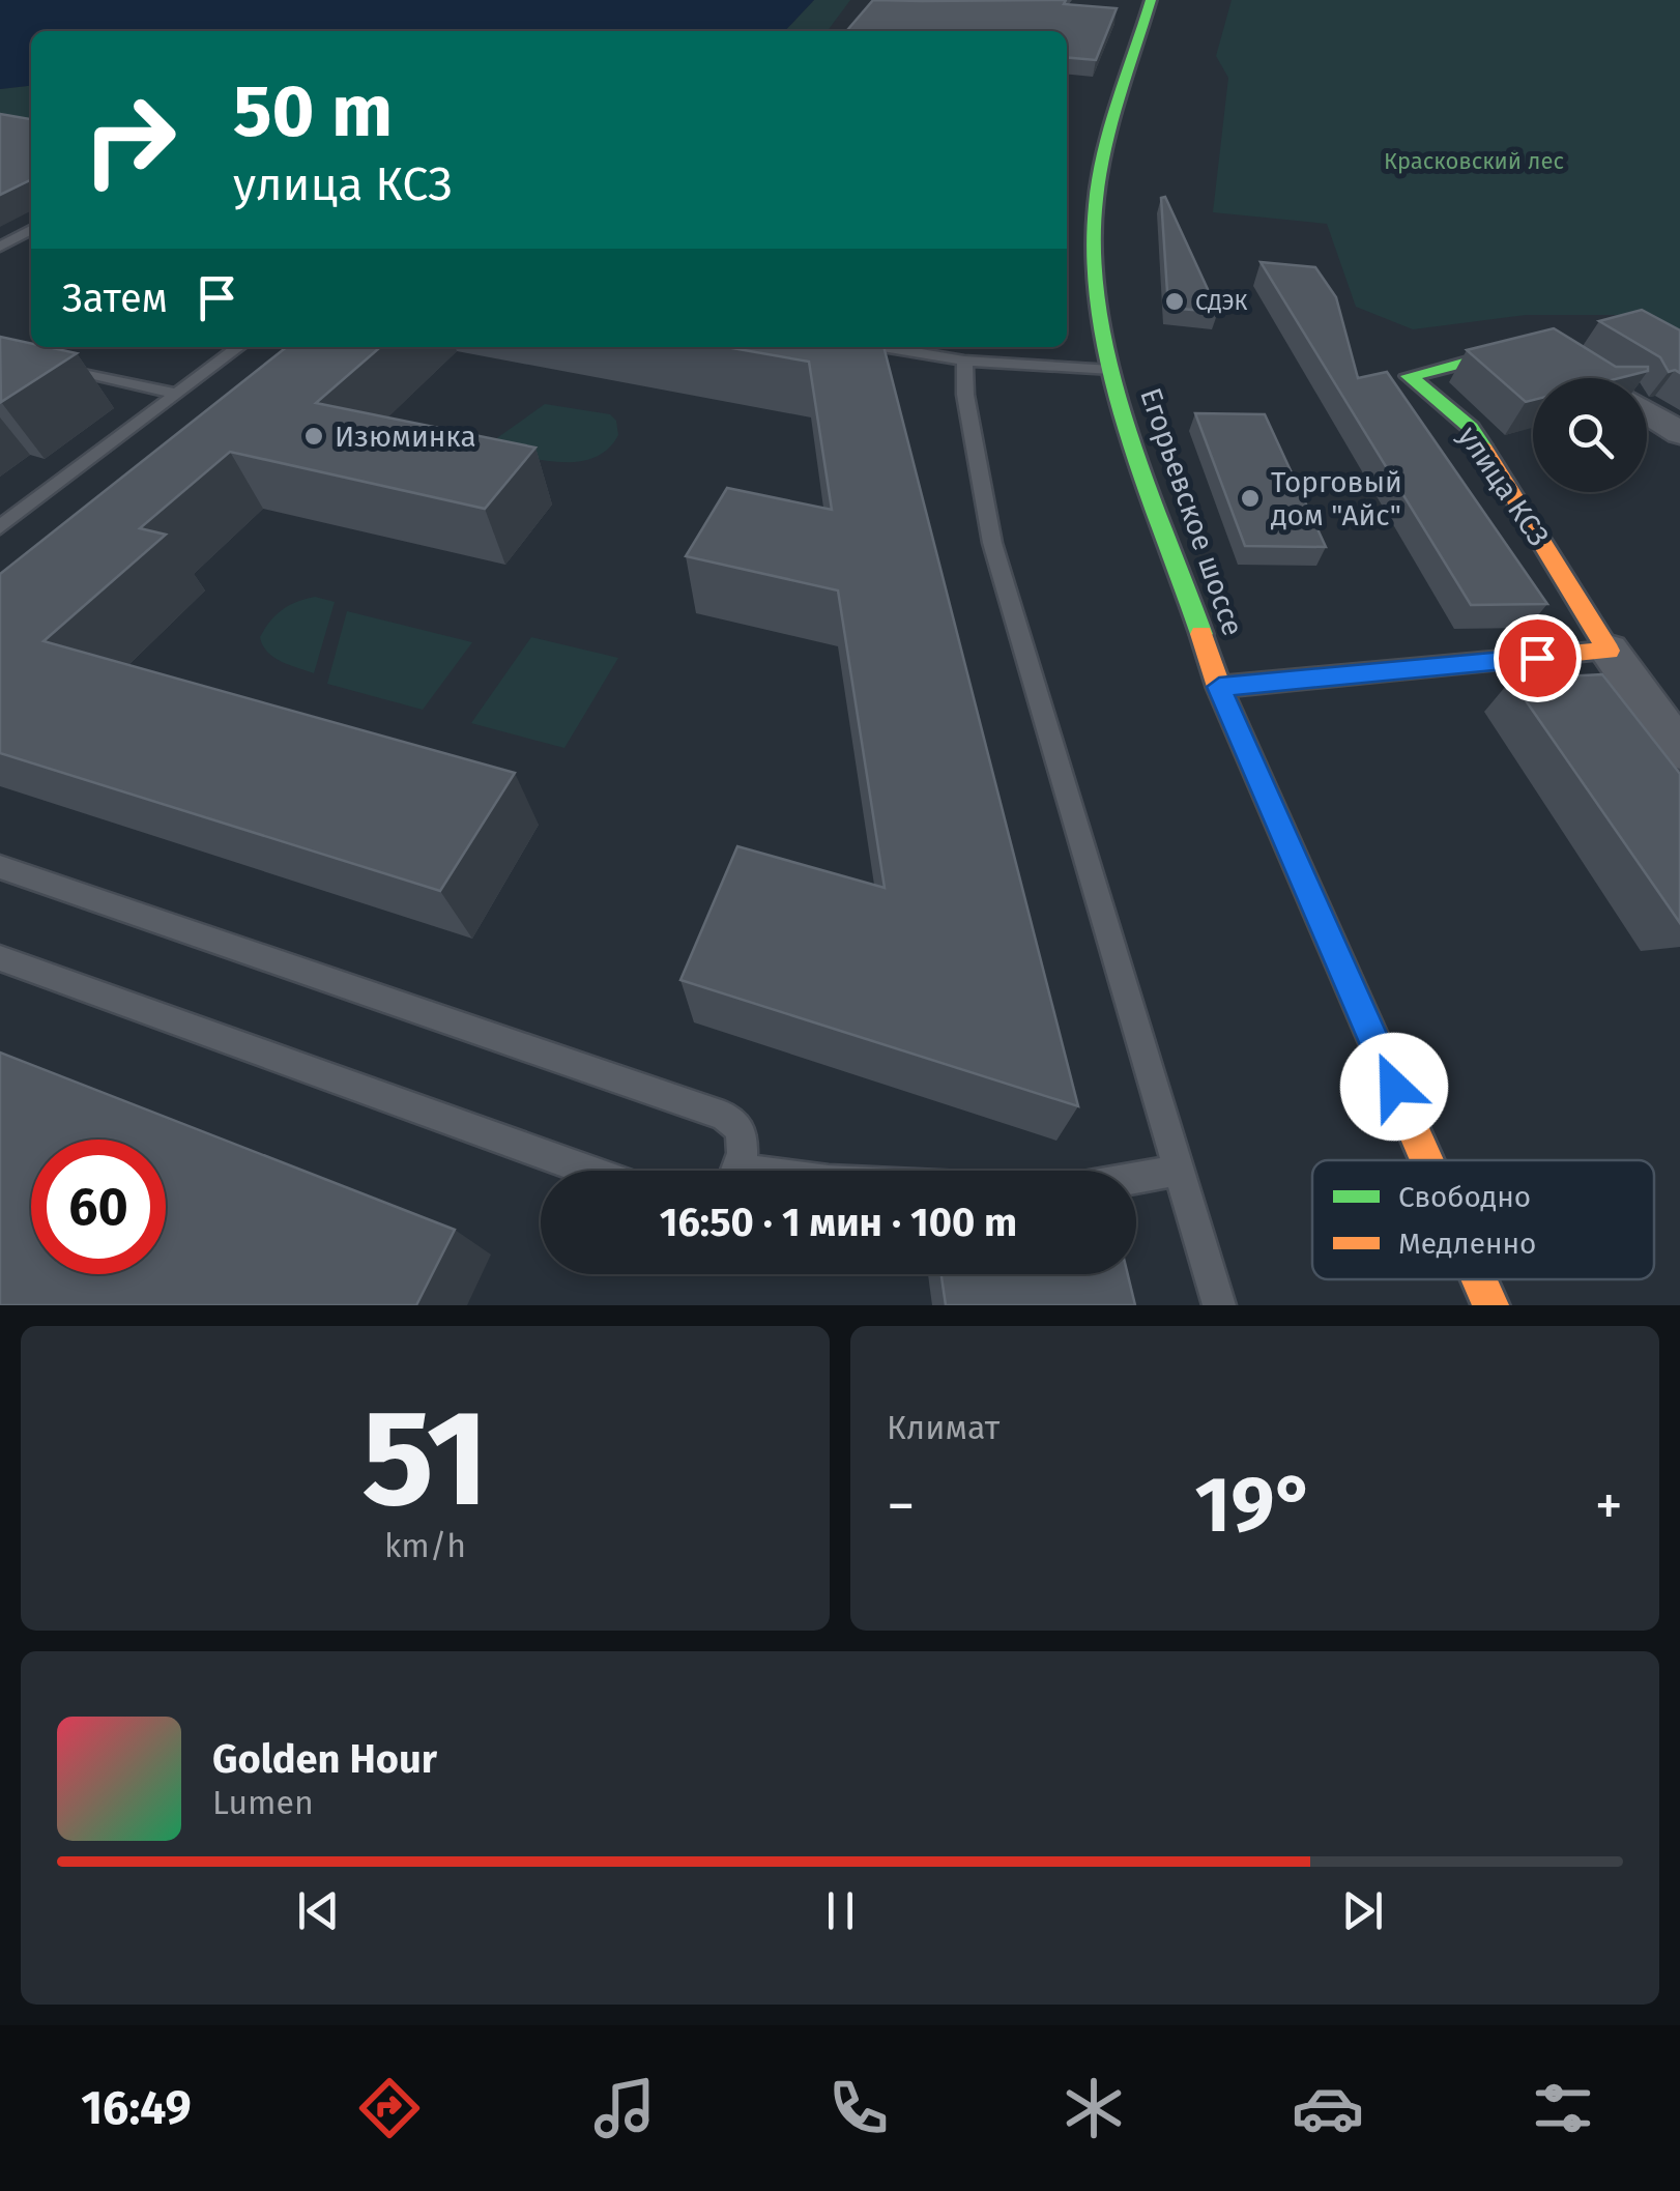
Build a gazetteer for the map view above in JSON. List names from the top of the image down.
{
  "streets": {
    "main road": ["улица КСЗ", "Егорьевское шоссе"]
  },
  "parks": ["Красковский лес"],
  "places": ["СДЭК", "Изюминка", "Торговый дом \"Айс\""],
  "legend": ["Свободно", "Медленно"],
  "page": {
    "turn": ["50 m", "улица КСЗ"],
    "then": "Затем",
    "limit": "60",
    "trip": "16:50 · 1 мин · 100 m",
    "tile": [
      ["51", "km/h"],
      "Климат"
    ],
    "heat": ["−", "19°", "+"],
    "song": ["Golden Hour", "Lumen"],
    "tabs": "16:49"
  }
}
